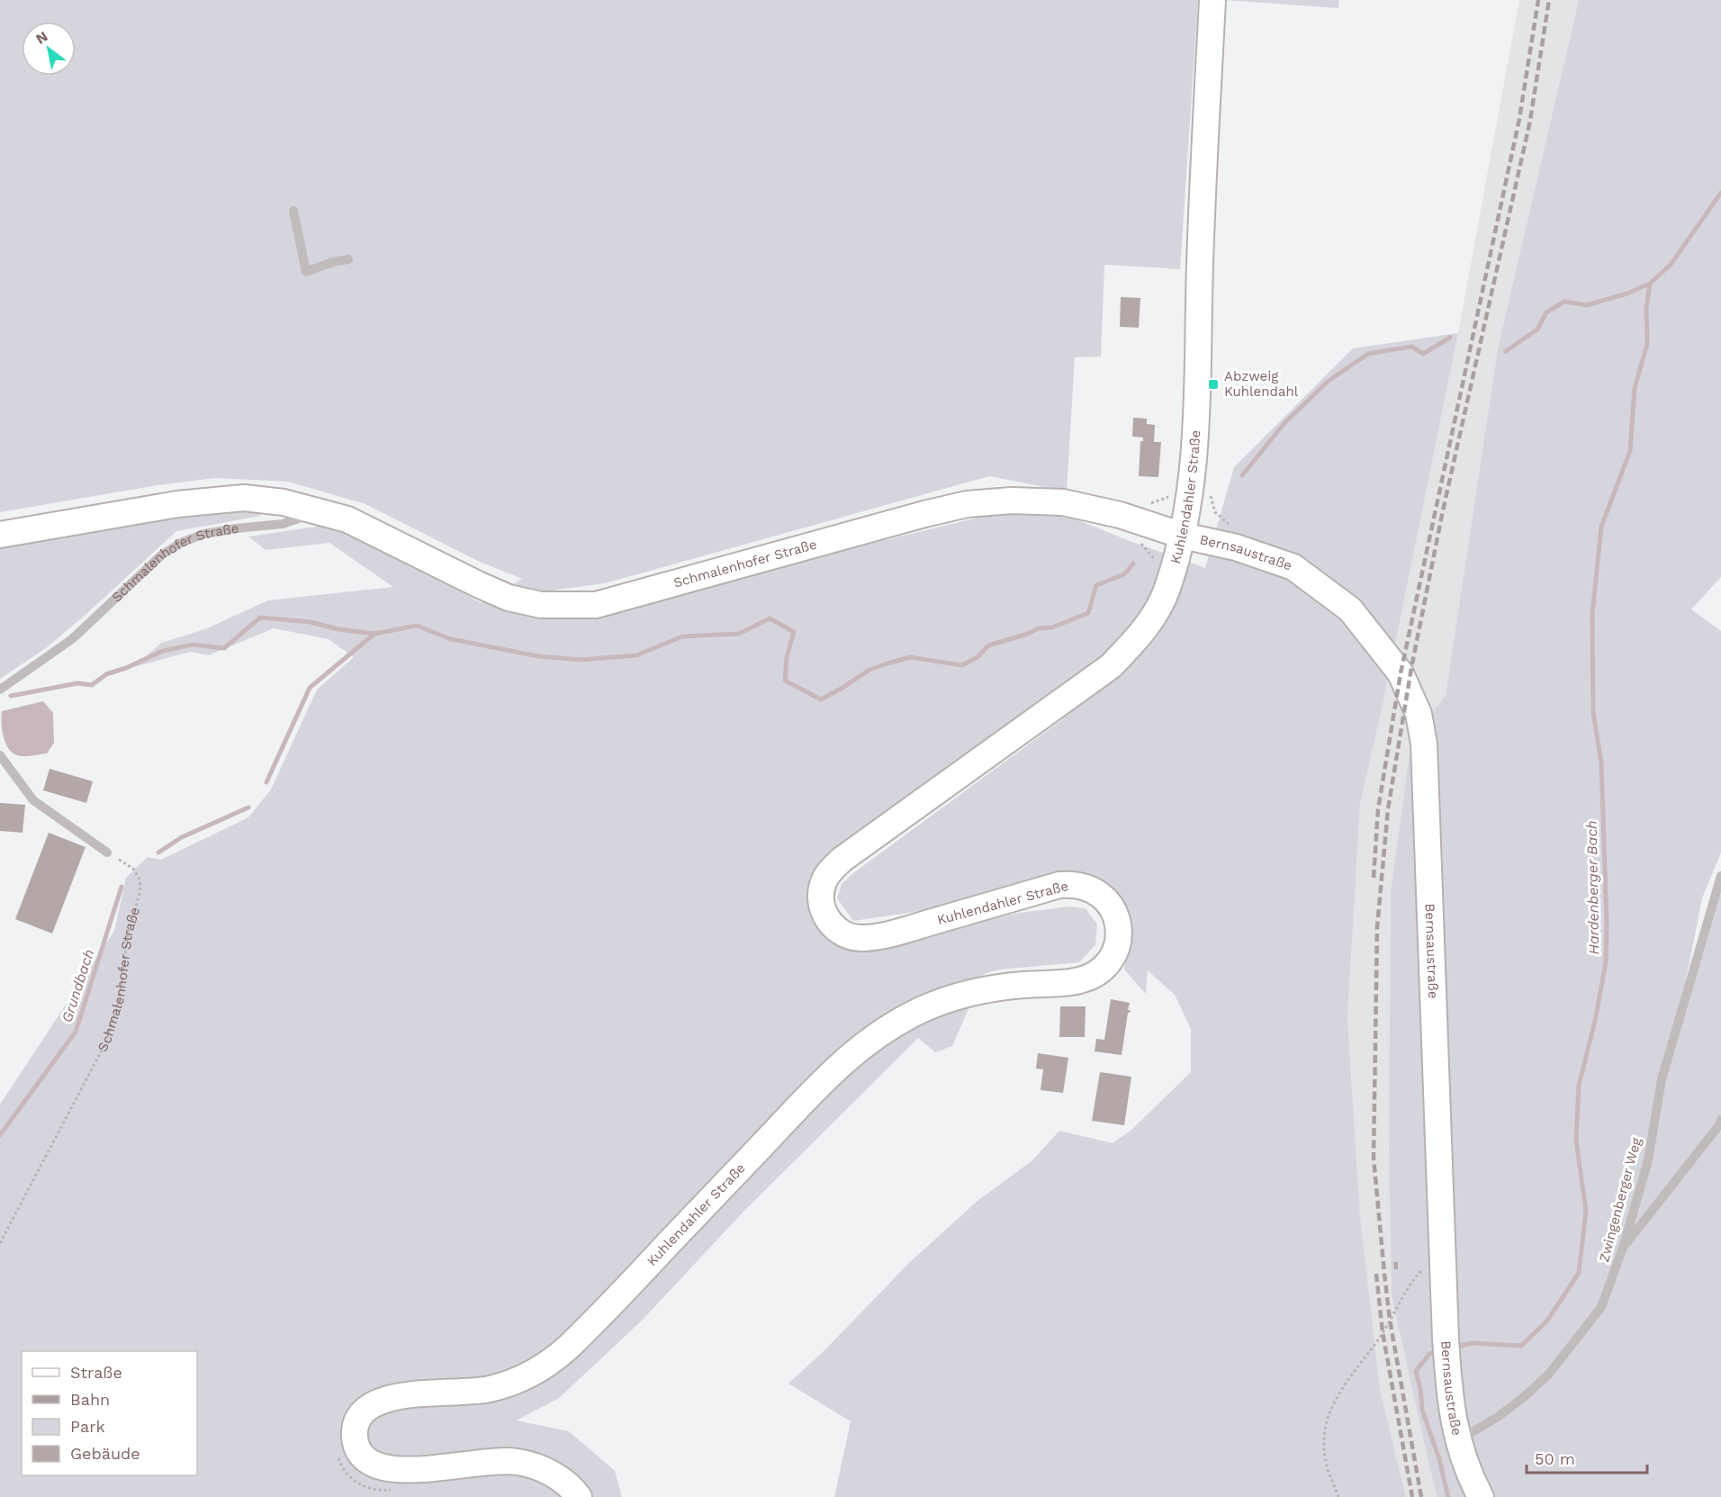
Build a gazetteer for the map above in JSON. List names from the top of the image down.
{
  "streets": {
    "main road": ["Kuhlendahler Straße", "Bernsaustraße", "Schmalenhofer Straße"],
    "lane": ["Zwingenberger Weg"]
  },
  "crossings": [
    ["Kuhlendahler Straße", "Bernsaustraße"],
    ["Kuhlendahler Straße", "Schmalenhofer Straße"],
    ["Bernsaustraße", "Schmalenhofer Straße"],
    ["Bernsaustraße", "Zwingenberger Weg"]
  ],
  "water": ["Hardenberger Bach", "Grundbach"],
  "places": {
    "transit": ["Abzweig Kuhlendahl"]
  },
  "legend": [
    "Straße",
    "Bahn",
    "Park",
    "Gebäude"
  ],
  "scale_bar": "50 m",
  "north": "top left"
}
